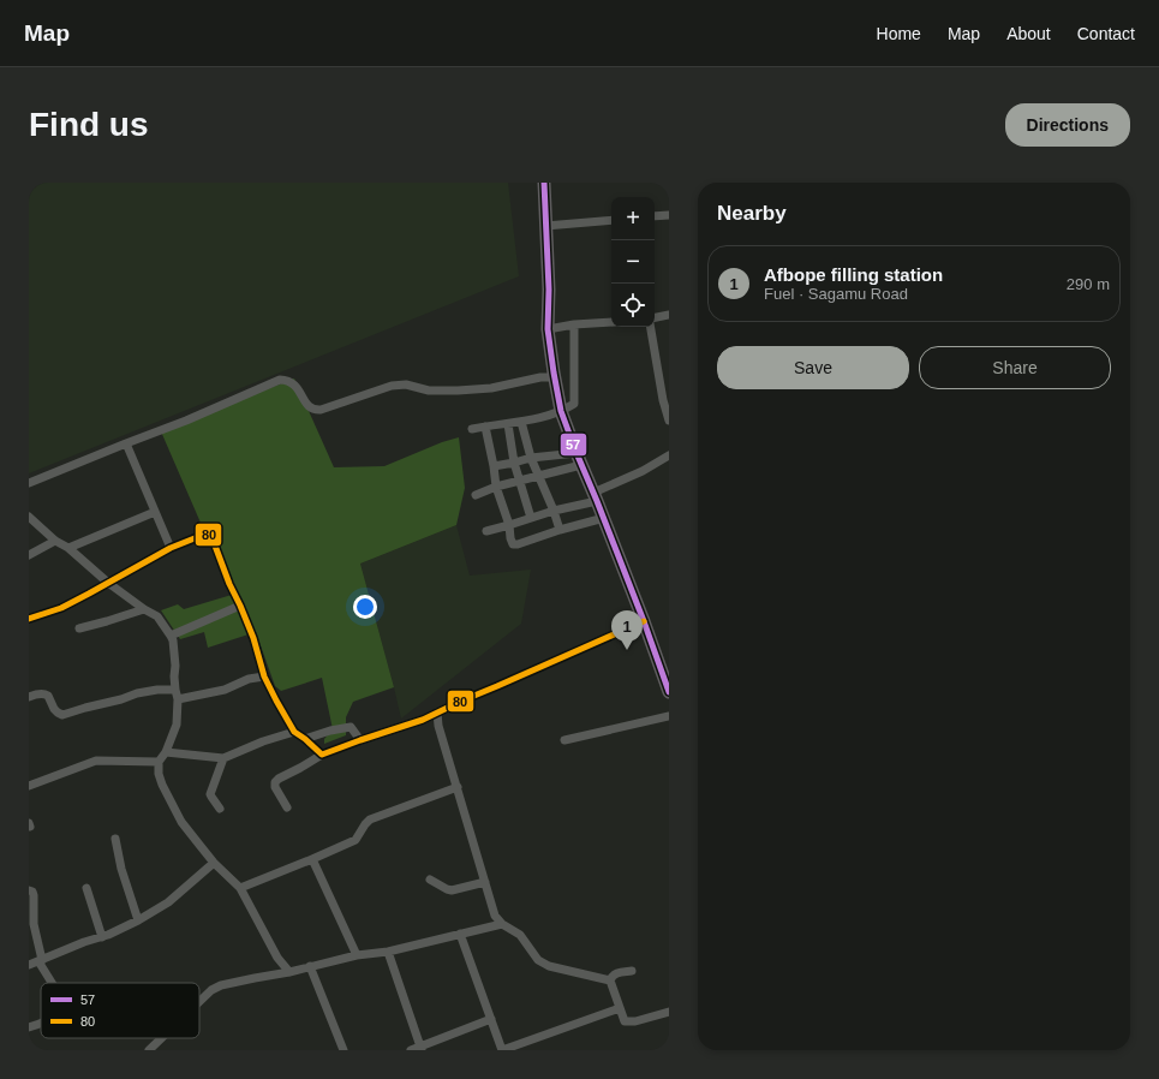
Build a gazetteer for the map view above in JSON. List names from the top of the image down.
{
  "lines": ["transit line 57", "transit line 80"],
  "legend": ["57", "80"],
  "page": {
    "header": "Map",
    "nav": [
      "Home",
      "Map",
      "About",
      "Contact"
    ],
    "buttons": [
      "Directions",
      ["Save", "Share"]
    ],
    "title": "Find us",
    "heading": "Nearby",
    "map_buttons": ["+", "−"],
    "list": [
      {
        "mark": "1",
        "name": "Afbope filling station",
        "note": "Fuel · Sagamu Road",
        "value": "290 m"
      }
    ],
    "pins": "1"
  }
}
